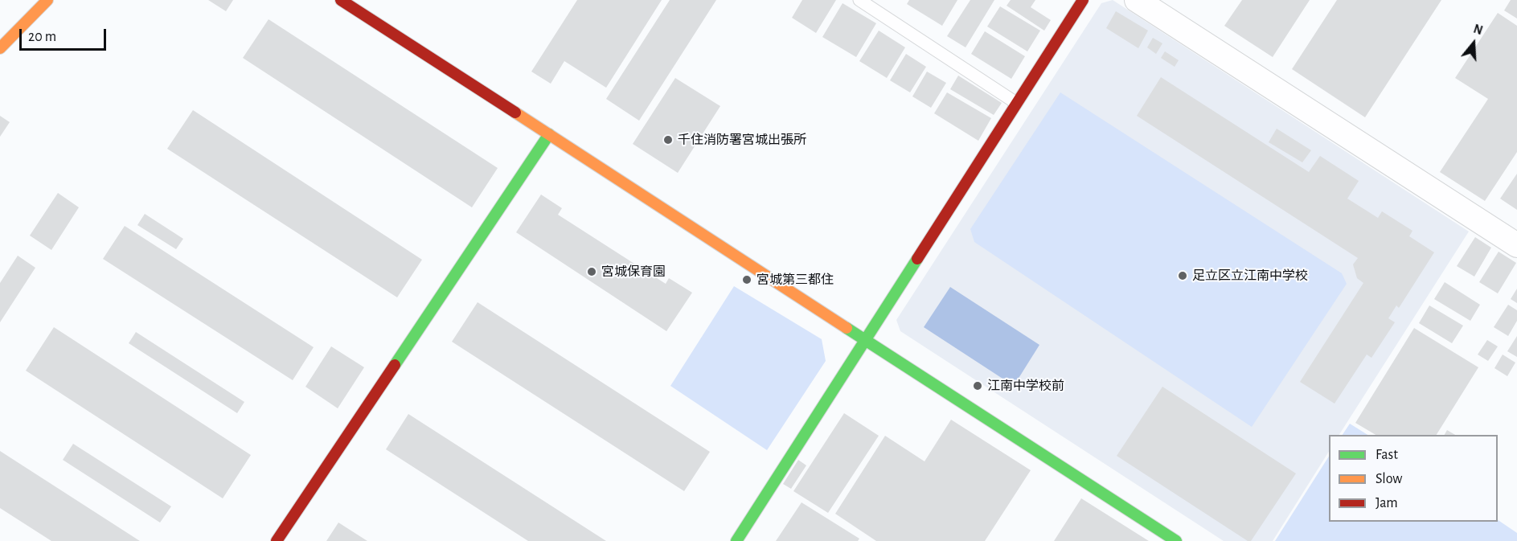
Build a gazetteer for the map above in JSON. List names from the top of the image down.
{
  "places": [
    "千住消防署宮城出張所",
    "宮城保育園",
    "足立区立江南中学校",
    "宮城第三都住",
    "江南中学校前"
  ],
  "legend": ["Fast", "Slow", "Jam"],
  "scale_bar": "20 m",
  "north": "top"
}
